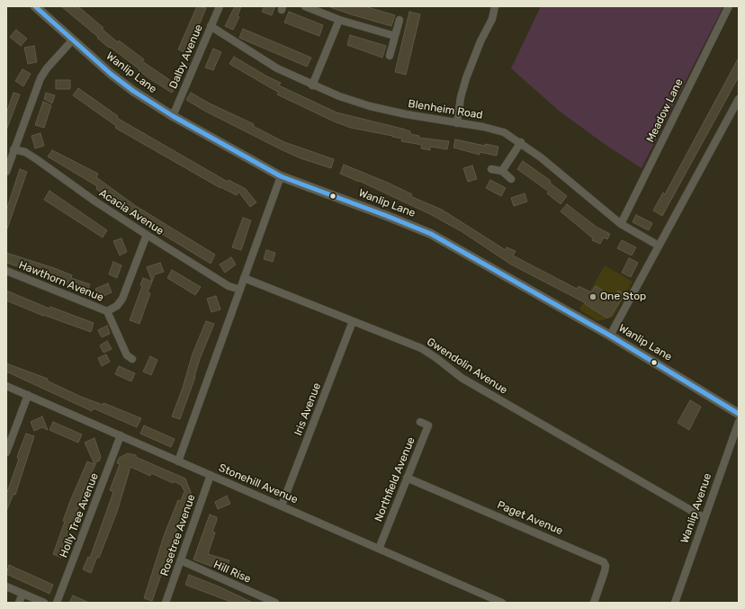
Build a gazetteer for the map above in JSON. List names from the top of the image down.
{
  "streets": {
    "street": [
      "Dalby Avenue",
      "Wanlip Lane",
      "Blenheim Road",
      "Meadow Lane",
      "Acacia Avenue",
      "Hawthorn Avenue",
      "Gwendolin Avenue",
      "Iris Avenue",
      "Northfield Avenue",
      "Stonehill Avenue",
      "Wanlip Avenue",
      "Holly Tree Avenue",
      "Paget Avenue",
      "Rosetree Avenue",
      "Hill Rise"
    ]
  },
  "crossings": [
    ["Dalby Avenue", "Wanlip Lane"],
    ["Dalby Avenue", "Blenheim Road"],
    ["Blenheim Road", "Meadow Lane"],
    ["Acacia Avenue", "Hawthorn Avenue"],
    ["Gwendolin Avenue", "Iris Avenue"],
    ["Gwendolin Avenue", "Wanlip Avenue"],
    ["Iris Avenue", "Stonehill Avenue"],
    ["Northfield Avenue", "Stonehill Avenue"],
    ["Northfield Avenue", "Paget Avenue"],
    ["Stonehill Avenue", "Holly Tree Avenue"],
    ["Stonehill Avenue", "Rosetree Avenue"],
    ["Rosetree Avenue", "Hill Rise"]
  ],
  "places": ["One Stop"]
}
